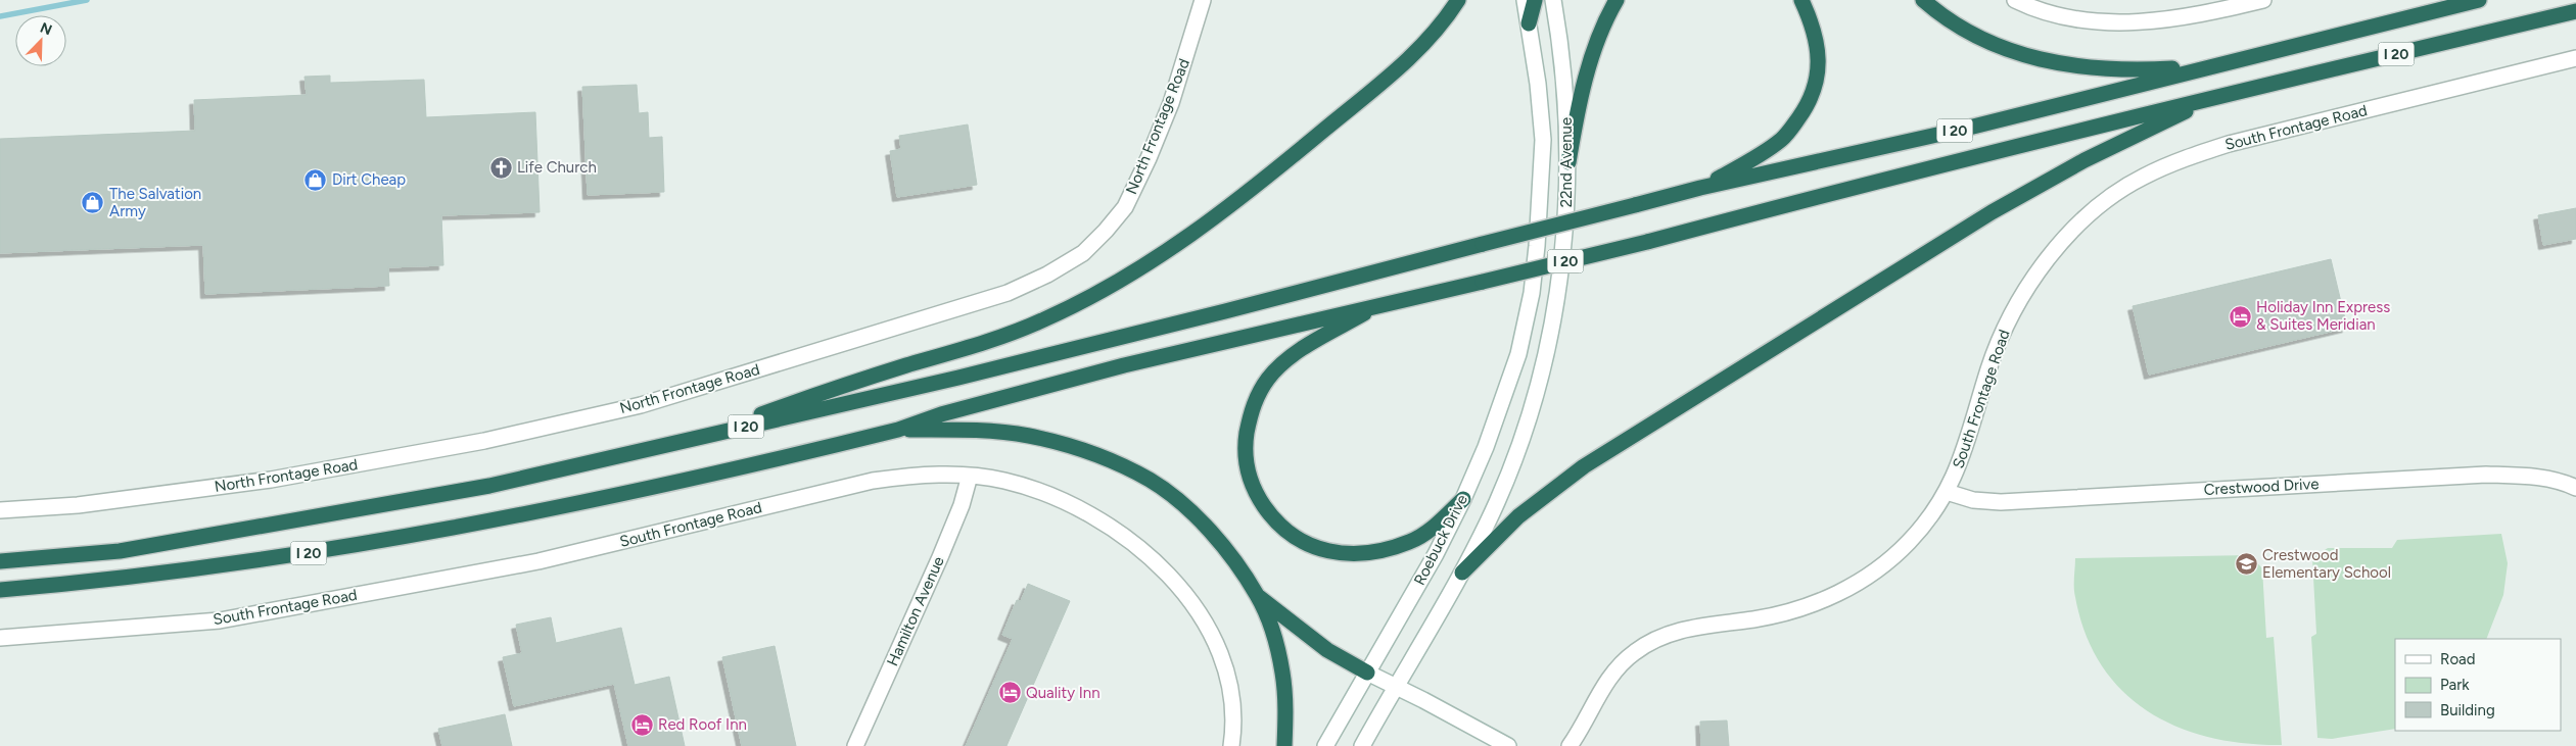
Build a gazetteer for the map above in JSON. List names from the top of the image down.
{
  "streets": {
    "highway": ["I 20"],
    "street": [
      "North Frontage Road",
      "South Frontage Road",
      "22nd Avenue",
      "Crestwood Drive",
      "Roebuck Drive",
      "Hamilton Avenue"
    ]
  },
  "crossings": [
    ["South Frontage Road", "Crestwood Drive"],
    ["South Frontage Road", "Hamilton Avenue"],
    ["22nd Avenue", "Roebuck Drive"]
  ],
  "places": {
    "church": ["Life Church"],
    "shop": ["Dirt Cheap", "The Salvation Army"],
    "hotel": ["Holiday Inn Express & Suites Meridian", "Quality Inn", "Red Roof Inn"],
    "school or university": ["Crestwood Elementary School"]
  },
  "legend": ["Road", "Park", "Building"],
  "north": "top right"
}
